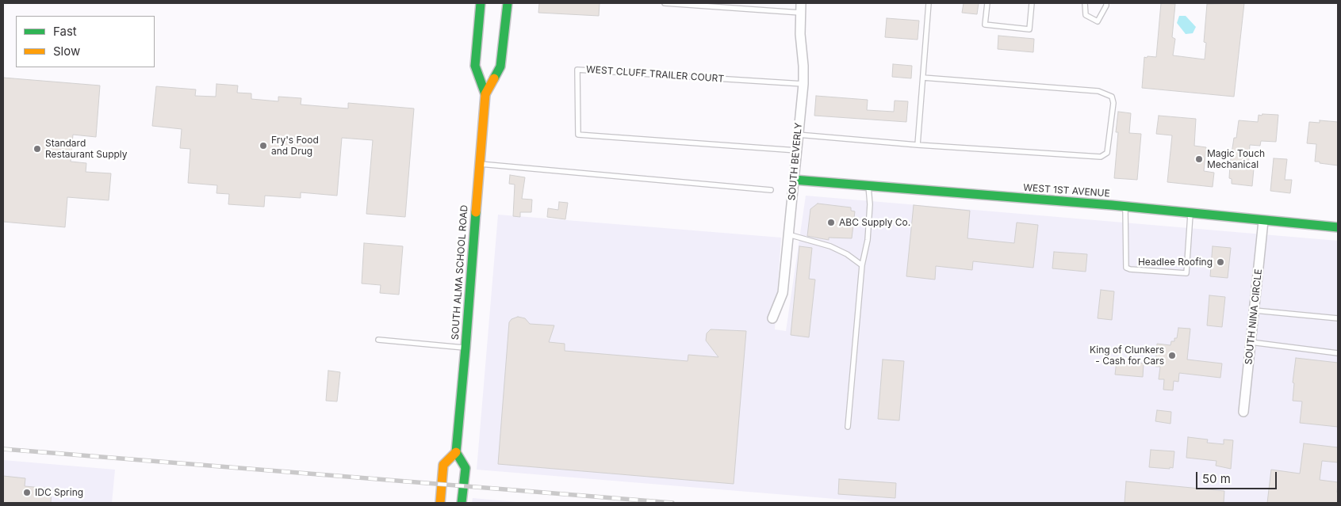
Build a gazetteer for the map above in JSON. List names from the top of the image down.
{
  "streets": {
    "main road": ["WEST 1ST AVENUE", "SOUTH ALMA SCHOOL ROAD"],
    "street": ["SOUTH BEVERLY", "SOUTH NINA CIRCLE"],
    "lane": ["WEST CLUFF TRAILER COURT"]
  },
  "crossings": [
    ["WEST CLUFF TRAILER COURT", "SOUTH BEVERLY"],
    ["SOUTH BEVERLY", "WEST 1ST AVENUE"],
    ["WEST 1ST AVENUE", "SOUTH NINA CIRCLE"]
  ],
  "places": [
    "Fry's Food and Drug",
    "Standard Restaurant Supply",
    "Magic Touch Mechanical",
    "ABC Supply Co.",
    "Headlee Roofing",
    "King of Clunkers - Cash for Cars",
    "IDC Spring"
  ],
  "legend": ["Fast", "Slow"],
  "scale_bar": "50 m"
}
